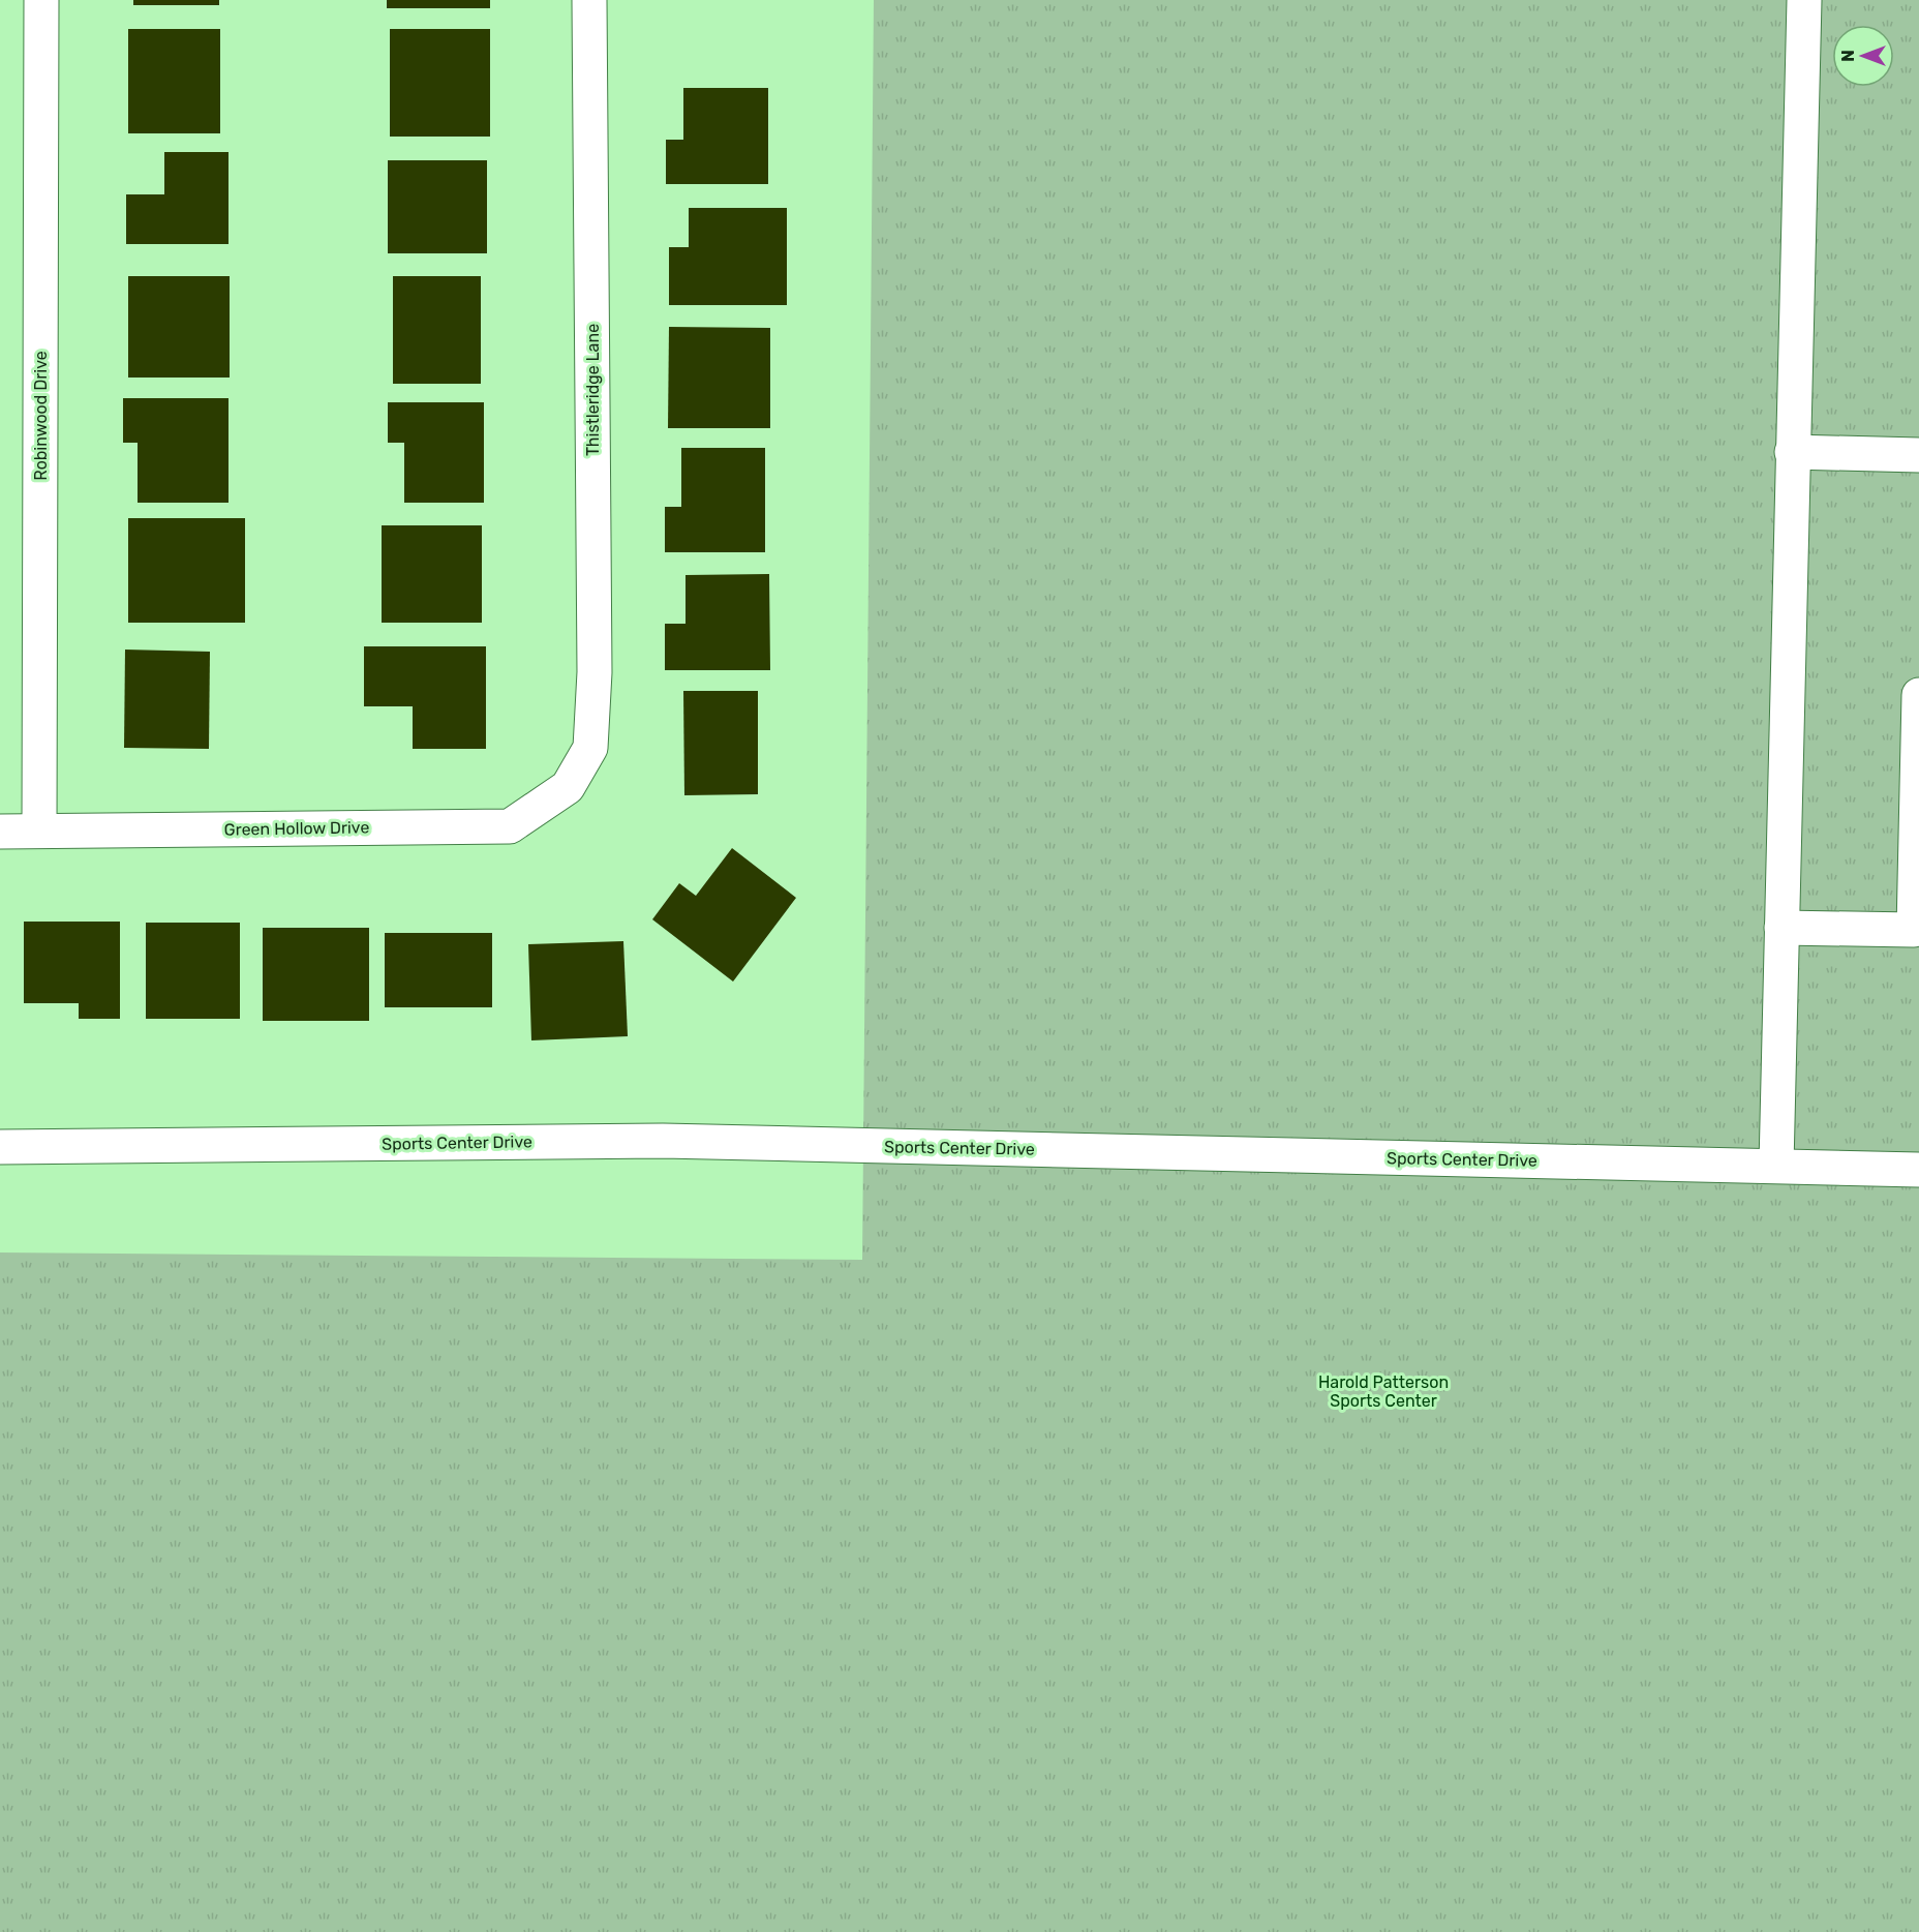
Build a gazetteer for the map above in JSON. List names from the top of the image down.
{
  "streets": {
    "street": [
      "Thistleridge Lane",
      "Robinwood Drive",
      "Green Hollow Drive",
      "Sports Center Drive"
    ]
  },
  "crossings": [
    ["Thistleridge Lane", "Green Hollow Drive"],
    ["Robinwood Drive", "Green Hollow Drive"]
  ],
  "parks": ["Harold Patterson Sports Center"],
  "north": "left"
}
